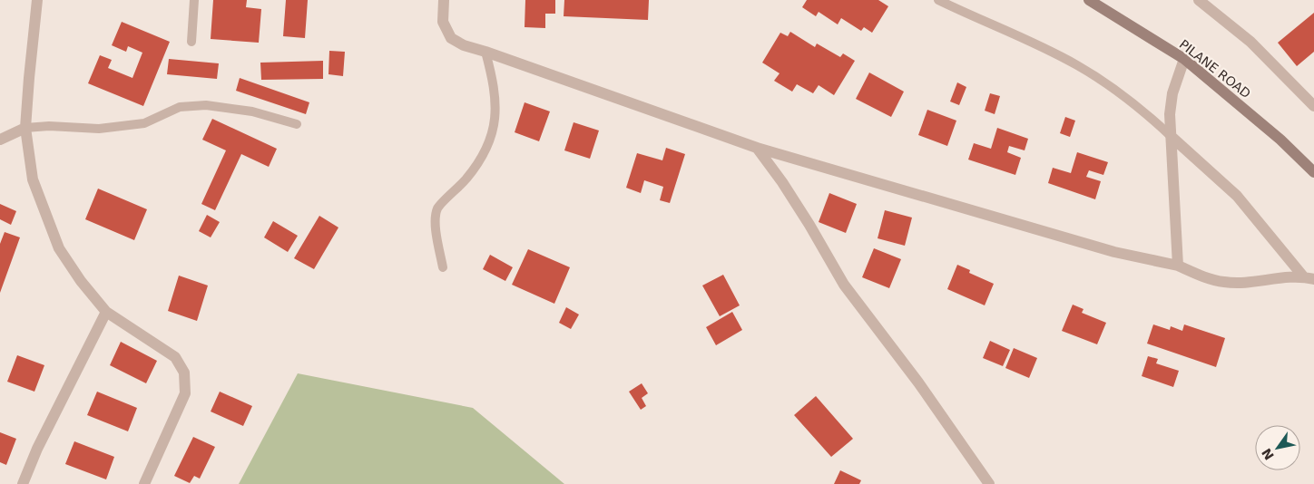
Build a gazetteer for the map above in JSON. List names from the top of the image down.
{
  "streets": {
    "main road": ["PILANE ROAD"]
  },
  "north": "bottom left"
}
